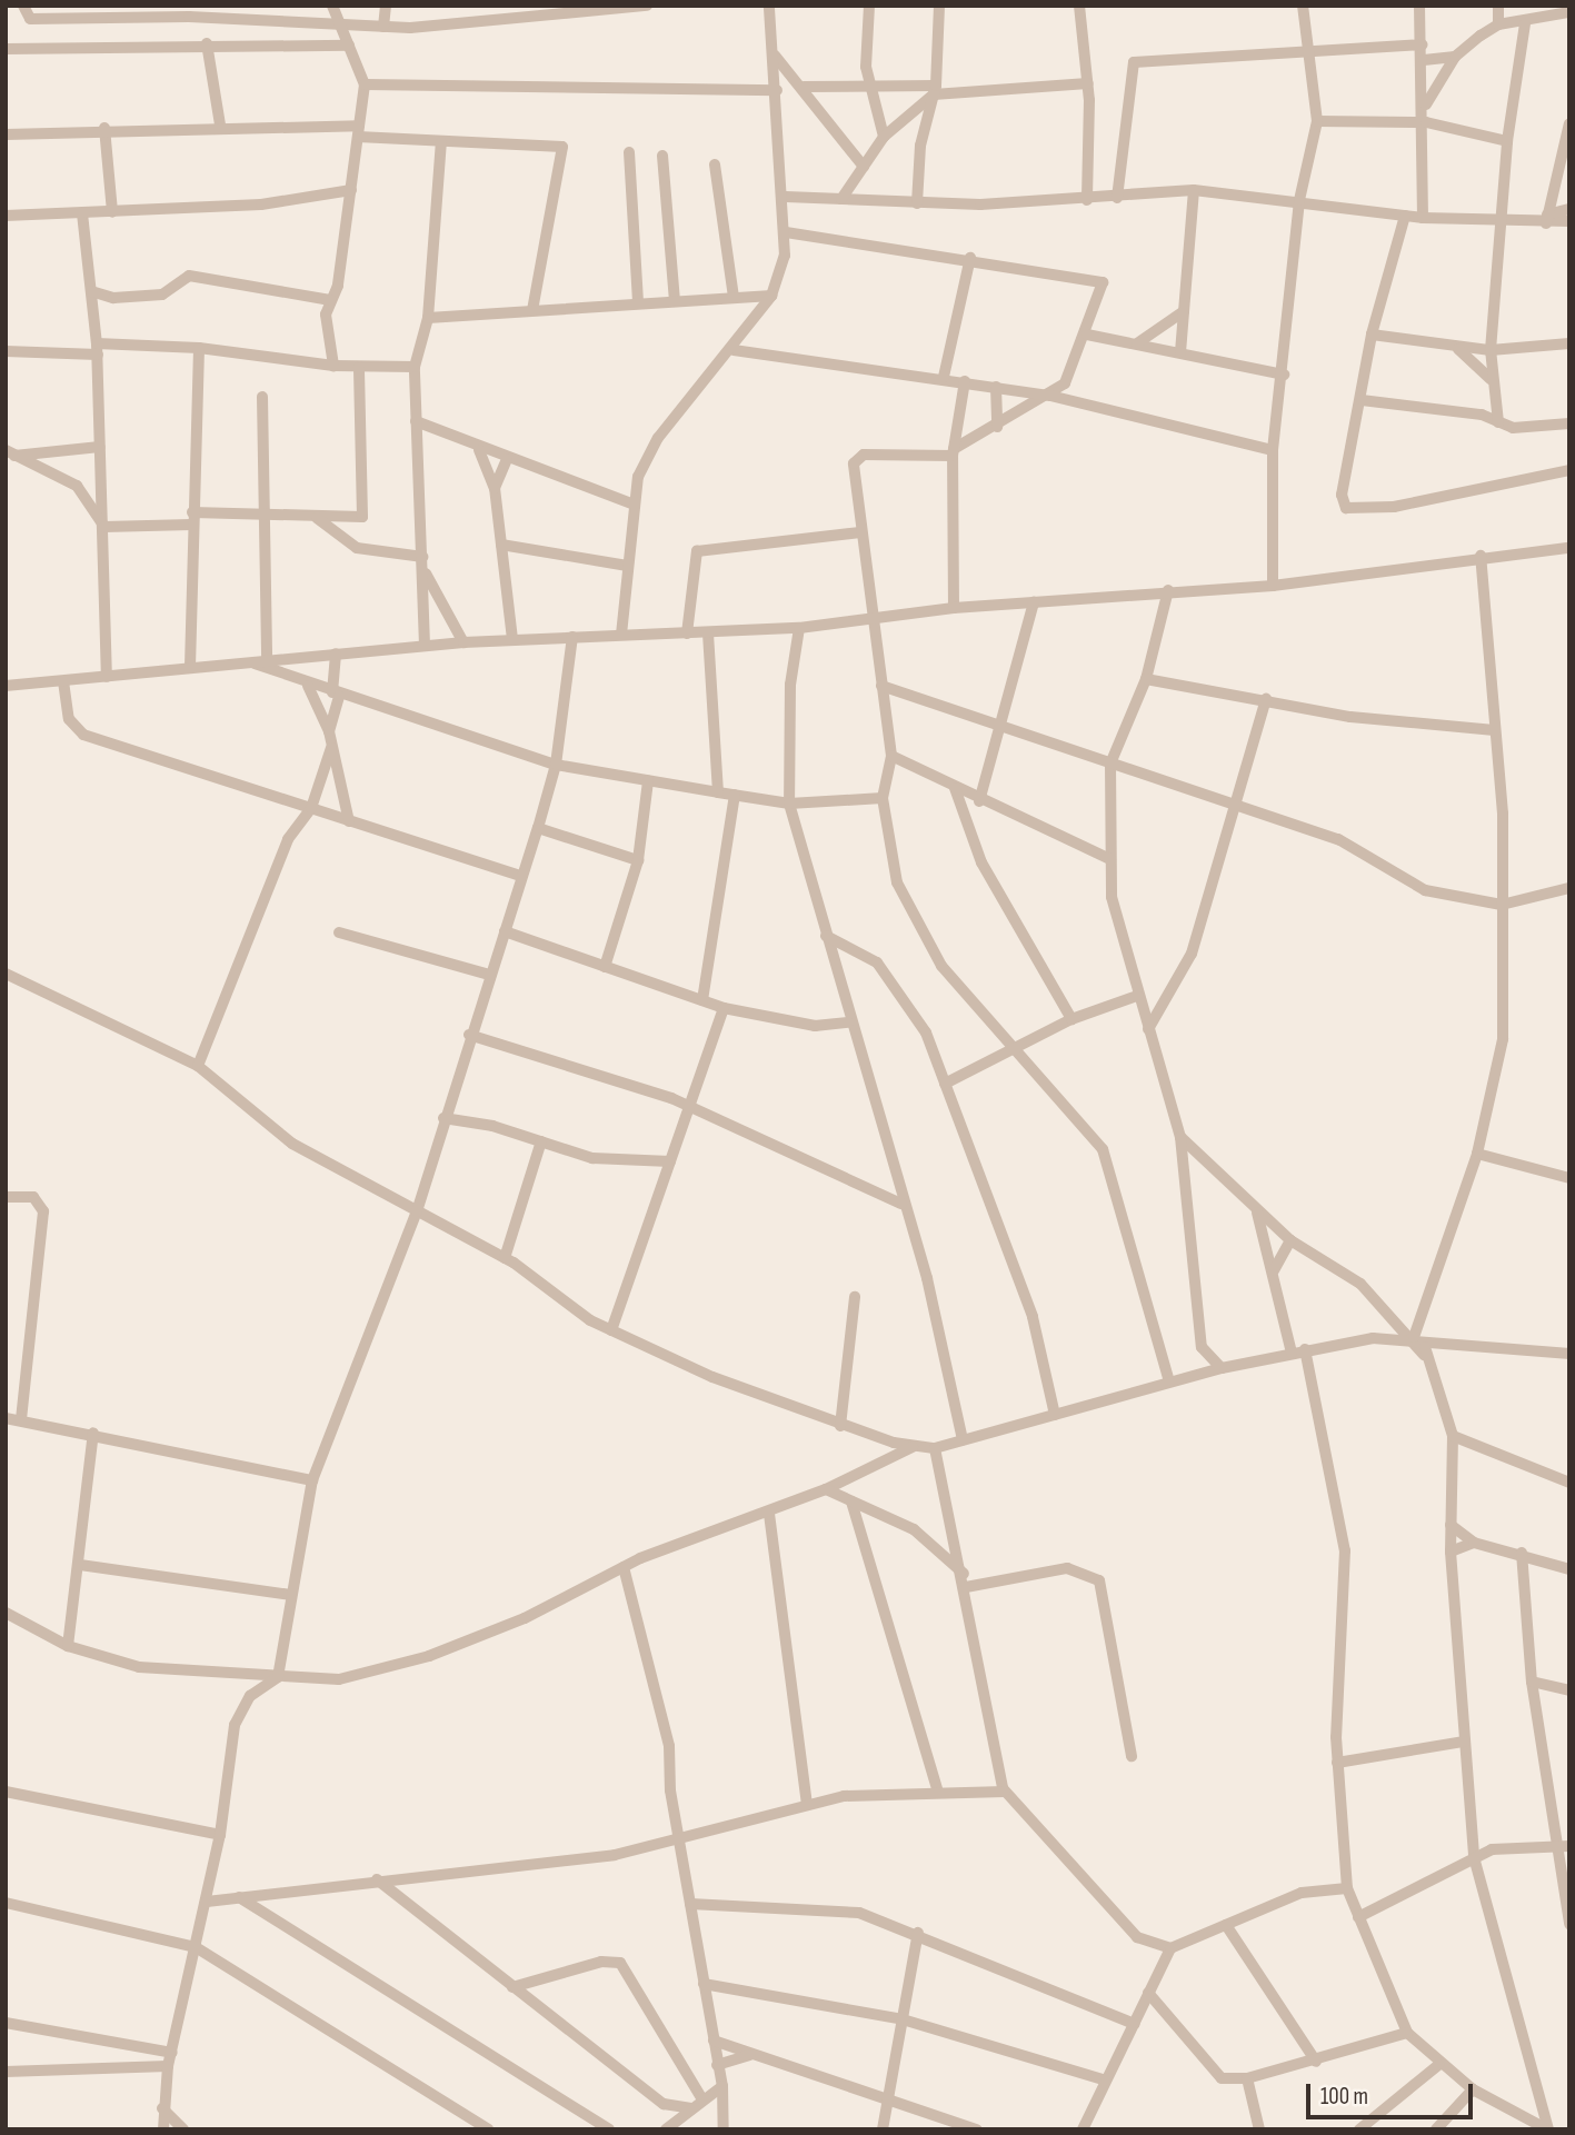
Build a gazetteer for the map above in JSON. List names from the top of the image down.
{
  "scale_bar": "100 m"
}
